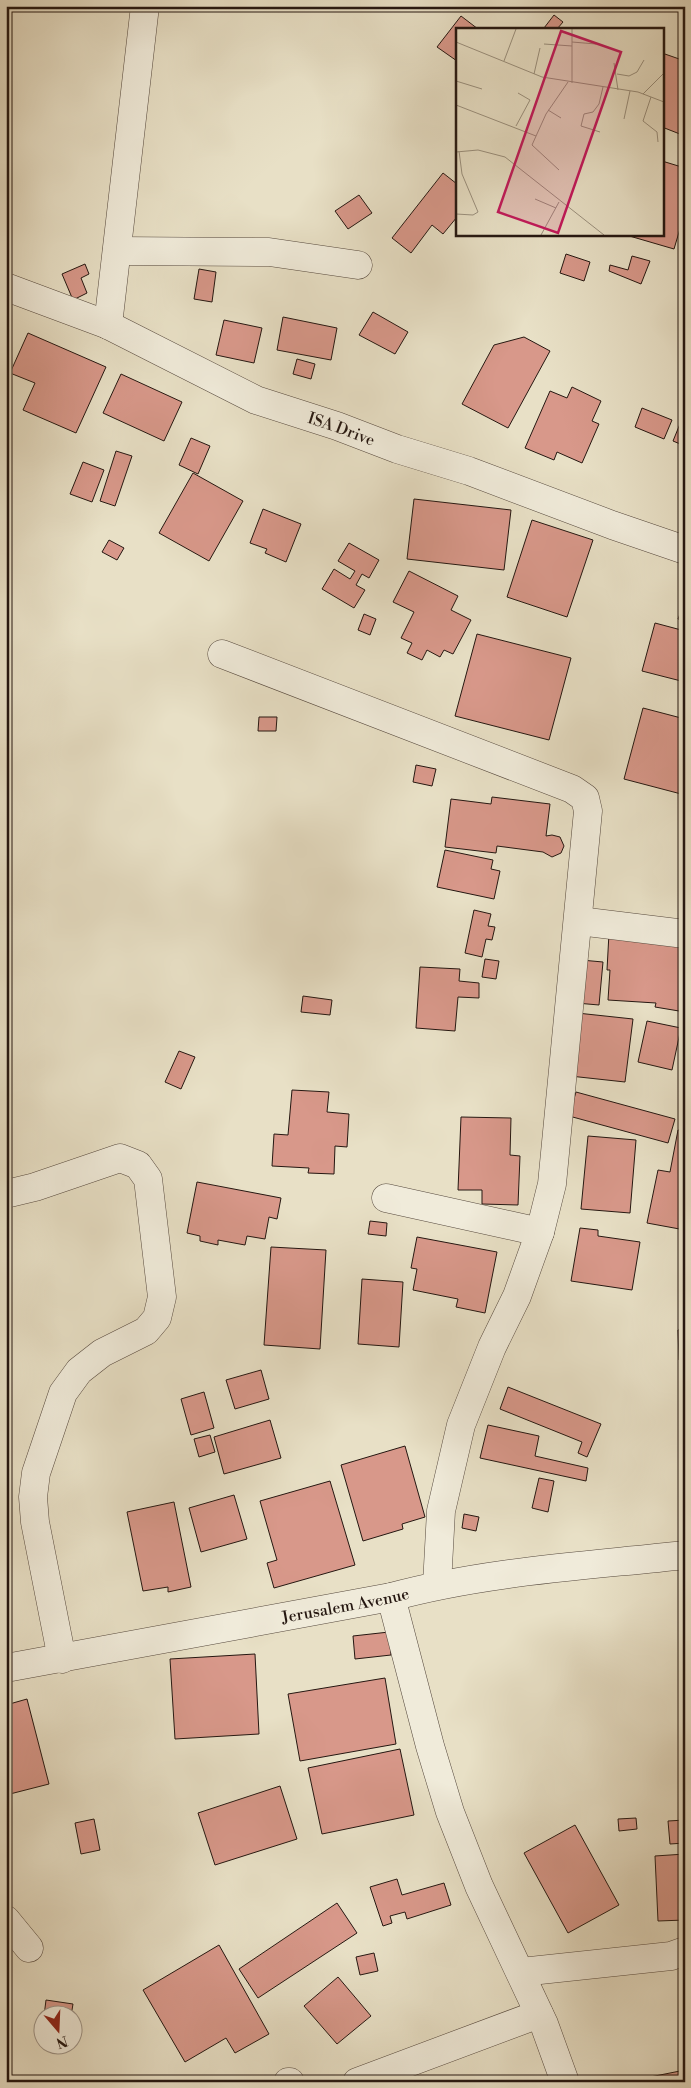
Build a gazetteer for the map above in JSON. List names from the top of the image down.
{
  "streets": {
    "street": ["ISA Drive", "Jerusalem Avenue"]
  },
  "north": "bottom"
}
